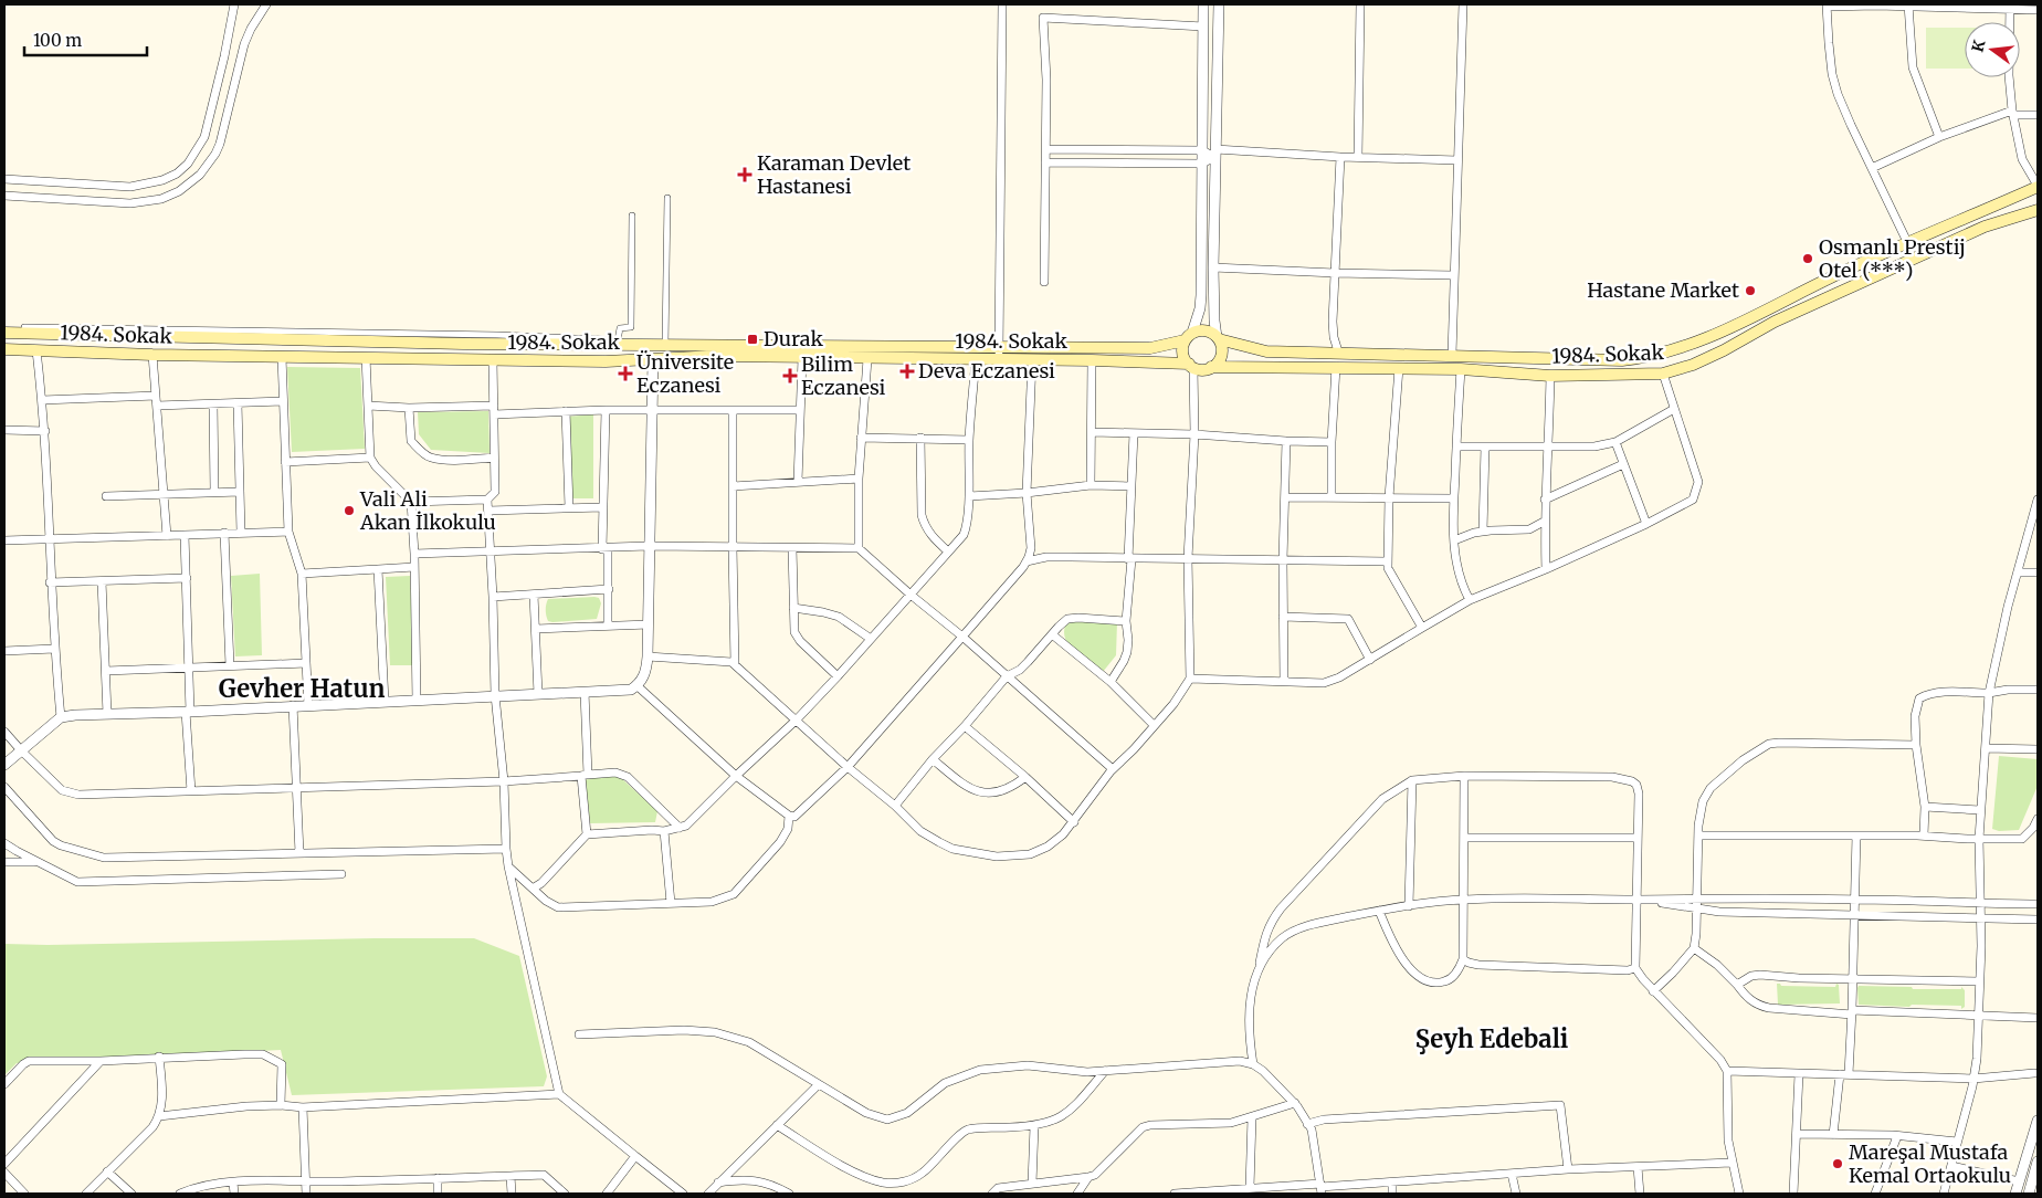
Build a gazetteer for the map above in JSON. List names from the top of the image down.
{
  "streets": {
    "main road": ["1984. Sokak"]
  },
  "districts": ["Gevher Hatun", "Şeyh Edebali"],
  "places": {
    "health": [
      "Karaman Devlet Hastanesi",
      "Deva Eczanesi",
      "Üniversite Eczanesi",
      "Bilim Eczanesi"
    ],
    "other": [
      "Osmanlı Prestij Otel (***)",
      "Hastane Market",
      "Vali Ali Akan İlkokulu",
      "Mareşal Mustafa Kemal Ortaokulu"
    ],
    "transit": ["Durak"]
  },
  "scale_bar": "100 m",
  "north": "left"
}
